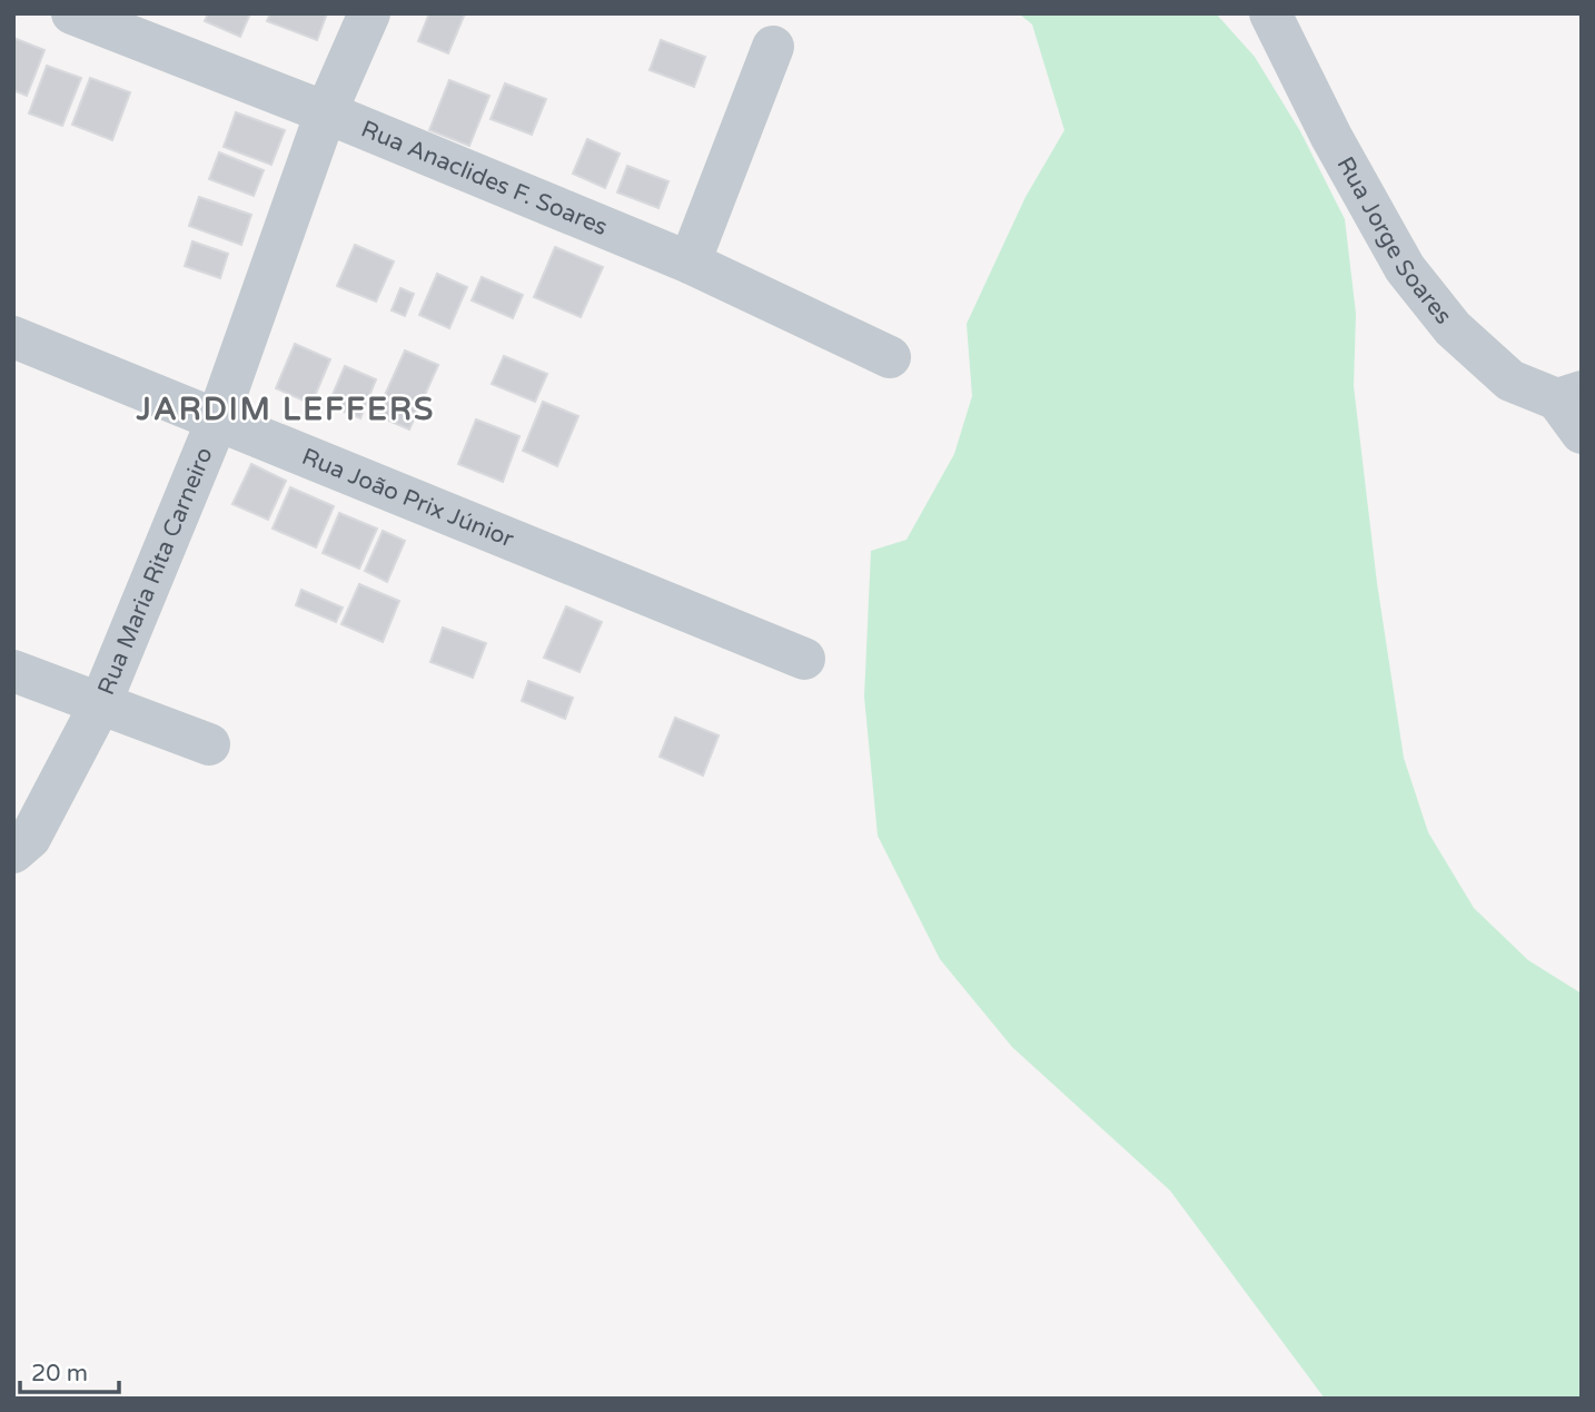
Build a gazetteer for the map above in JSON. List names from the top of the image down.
{
  "streets": {
    "street": [
      "Rua Anaclides F. Soares",
      "Rua Jorge Soares",
      "Rua João Prix Júnior",
      "Rua Maria Rita Carneiro"
    ]
  },
  "crossings": [
    ["Rua Anaclides F. Soares", "Rua Maria Rita Carneiro"],
    ["Rua João Prix Júnior", "Rua Maria Rita Carneiro"]
  ],
  "districts": ["JARDIM LEFFERS"],
  "scale_bar": "20 m"
}
